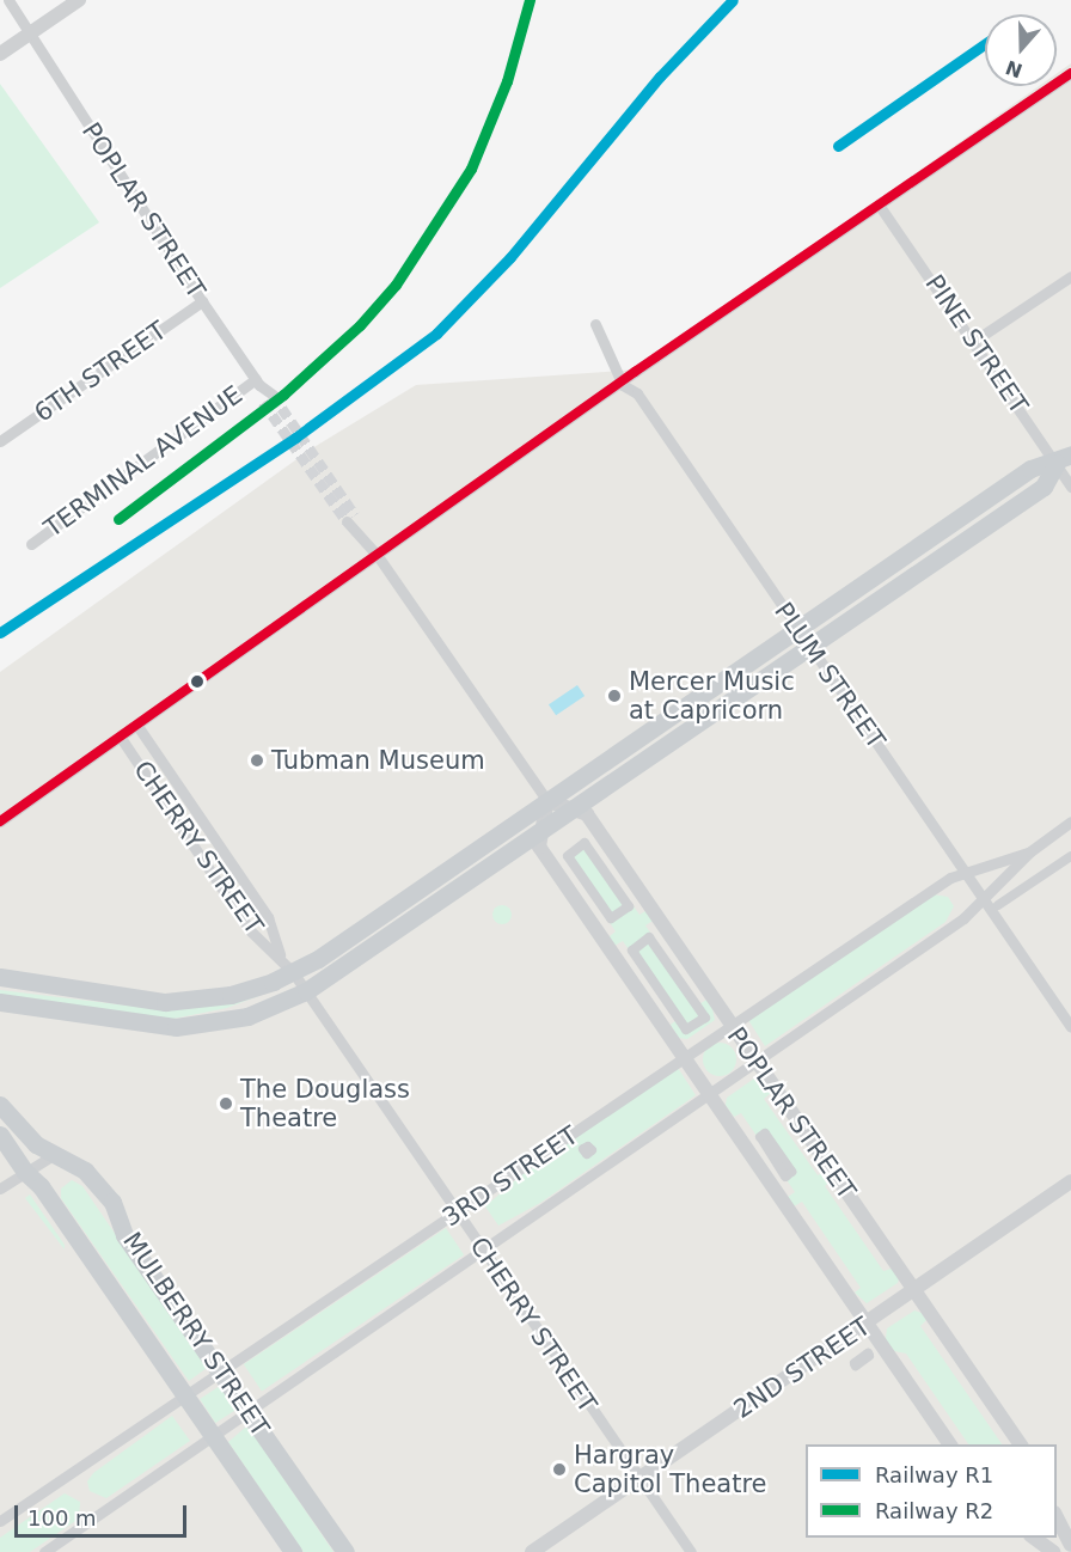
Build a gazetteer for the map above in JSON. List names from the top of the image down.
{
  "streets": {
    "main road": ["MULBERRY STREET"],
    "street": [
      "POPLAR STREET",
      "PINE STREET",
      "6TH STREET",
      "TERMINAL AVENUE",
      "PLUM STREET",
      "CHERRY STREET",
      "3RD STREET",
      "2ND STREET"
    ]
  },
  "crossings": [
    ["POPLAR STREET", "6TH STREET"],
    ["POPLAR STREET", "TERMINAL AVENUE"],
    ["POPLAR STREET", "3RD STREET"],
    ["POPLAR STREET", "2ND STREET"],
    ["PLUM STREET", "3RD STREET"],
    ["CHERRY STREET", "3RD STREET"],
    ["CHERRY STREET", "2ND STREET"],
    ["3RD STREET", "MULBERRY STREET"]
  ],
  "places": [
    "Mercer Music at Capricorn",
    "Tubman Museum",
    "The Douglass Theatre",
    "Hargray Capitol Theatre"
  ],
  "lines": ["rail line R1", "rail line R2"],
  "legend": ["Railway R1", "Railway R2"],
  "scale_bar": "100 m",
  "north": "bottom"
}
